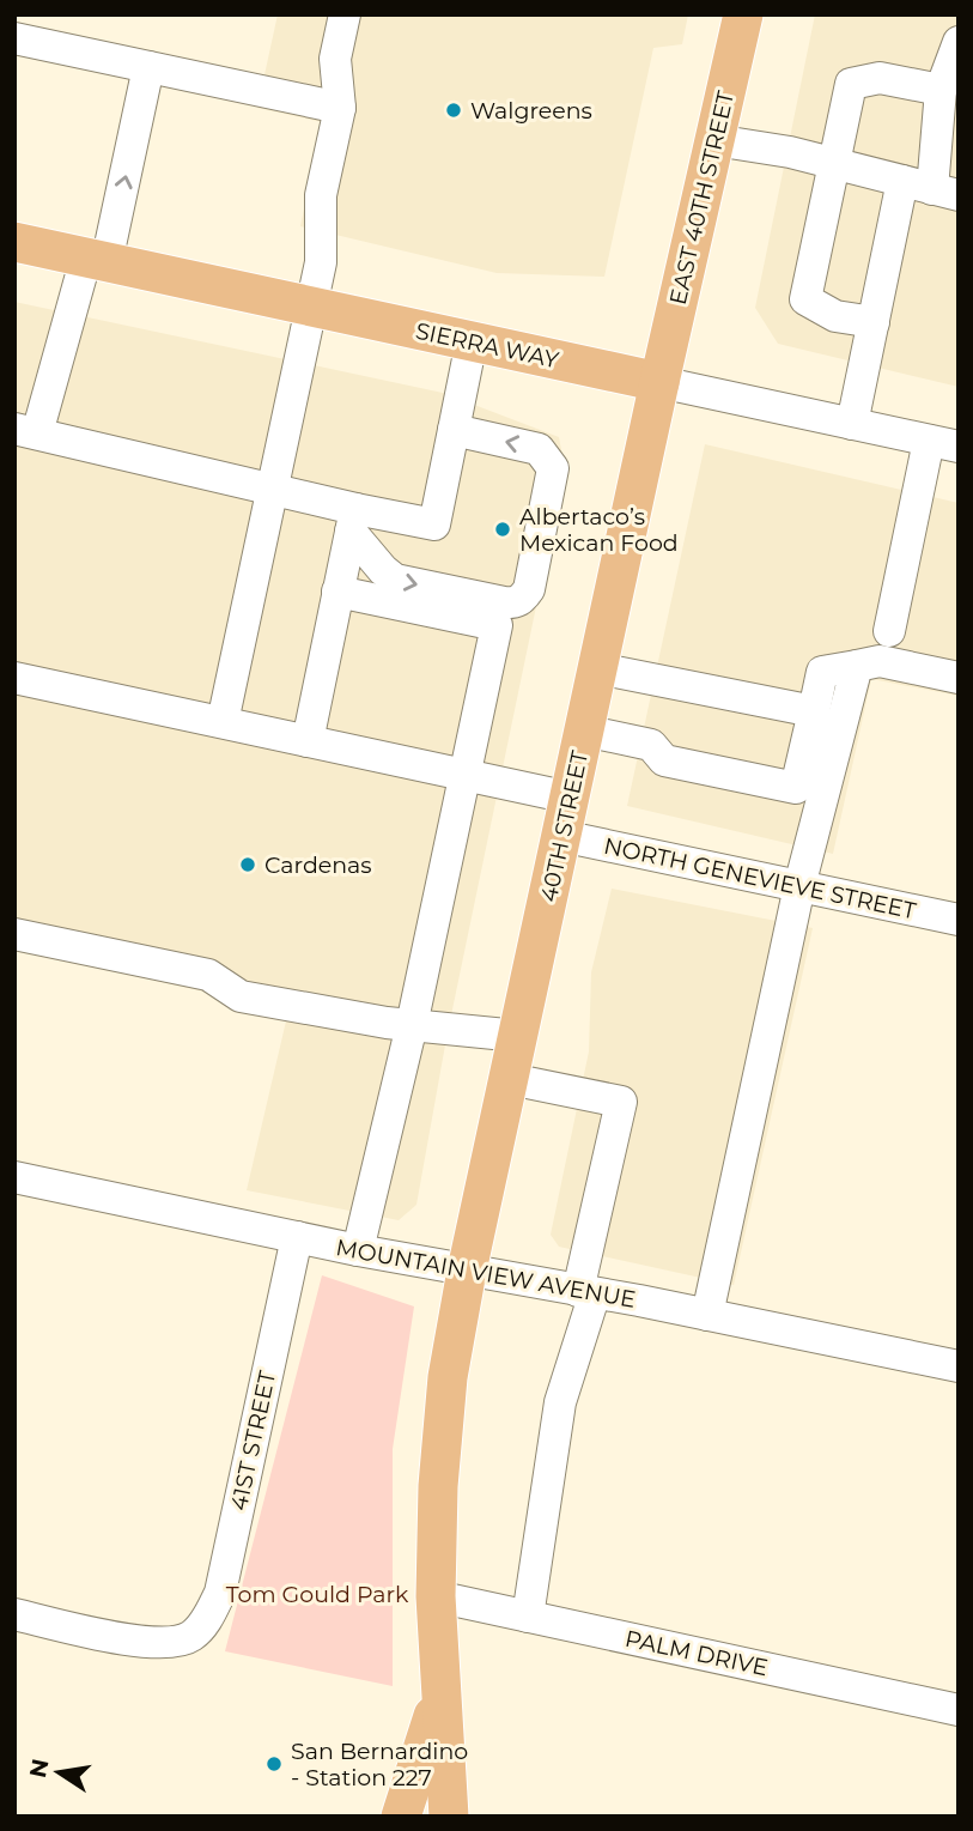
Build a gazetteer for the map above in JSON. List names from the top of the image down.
{
  "streets": {
    "main road": ["EAST 40TH STREET", "SIERRA WAY", "40TH STREET"],
    "street": [
      "NORTH GENEVIEVE STREET",
      "MOUNTAIN VIEW AVENUE",
      "41ST STREET",
      "PALM DRIVE"
    ]
  },
  "crossings": [
    ["EAST 40TH STREET", "SIERRA WAY"],
    ["EAST 40TH STREET", "40TH STREET"],
    ["SIERRA WAY", "40TH STREET"],
    ["40TH STREET", "NORTH GENEVIEVE STREET"],
    ["40TH STREET", "MOUNTAIN VIEW AVENUE"],
    ["40TH STREET", "PALM DRIVE"],
    ["MOUNTAIN VIEW AVENUE", "41ST STREET"]
  ],
  "parks": ["Tom Gould Park"],
  "places": [
    "Walgreens",
    "Albertaco’s Mexican Food",
    "Cardenas",
    "San Bernardino - Station 227"
  ],
  "north": "left"
}
